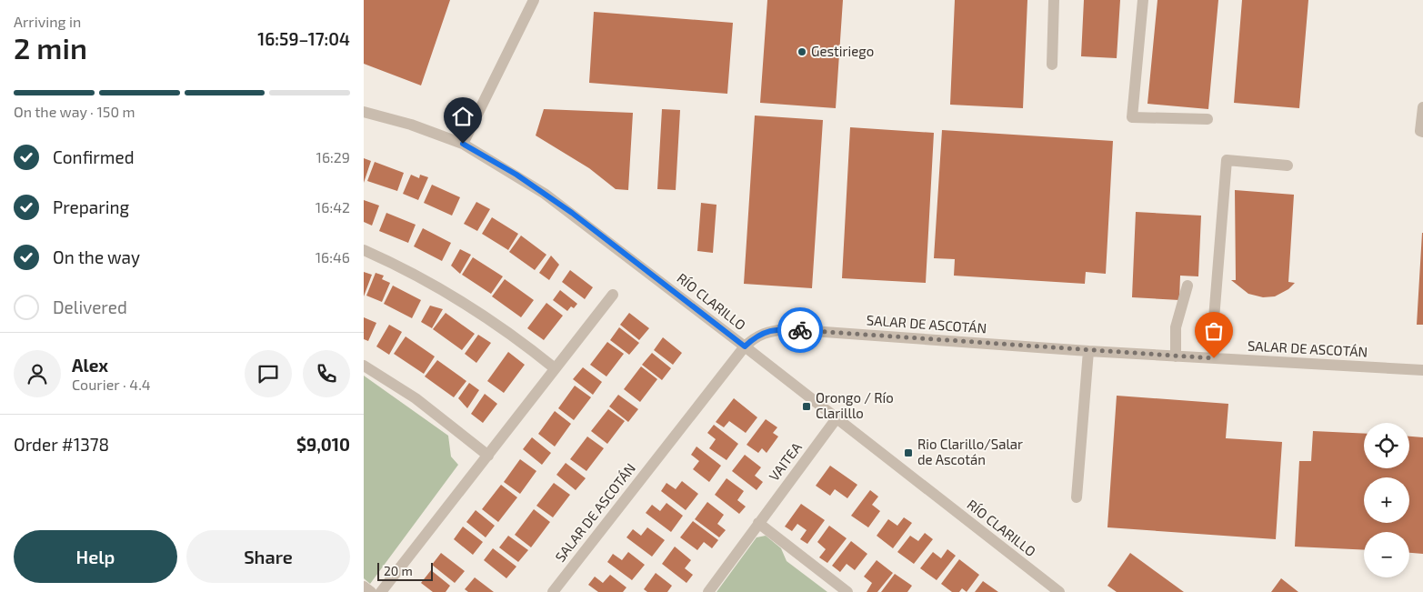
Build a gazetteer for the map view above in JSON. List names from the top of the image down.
{
  "streets": {
    "street": ["RÍO CLARILLO", "SALAR DE ASCOTÁN", "VAITEA"]
  },
  "crossings": [
    ["RÍO CLARILLO", "SALAR DE ASCOTÁN"],
    ["RÍO CLARILLO", "VAITEA"]
  ],
  "places": {
    "other": ["Gestiriego"],
    "transit": ["Orongo / Río Clarilllo", "Rio Clarillo/Salar de Ascotán"]
  },
  "scale_bar": "20 m",
  "page": {
    "heading": ["2 min", "Arriving in", "16:59–17:04"],
    "panel": [
      "Alex",
      "Courier · 4.4",
      "Order #1378",
      "$9,010"
    ],
    "bar": "On the way · 150 m",
    "list": [
      ["Confirmed", "16:29"],
      ["Preparing", "16:42"],
      ["On the way", "16:46"],
      "Delivered"
    ],
    "map_buttons": ["+", "−"],
    "buttons": ["Help", "Share"],
    "scale": "20 m"
  }
}
